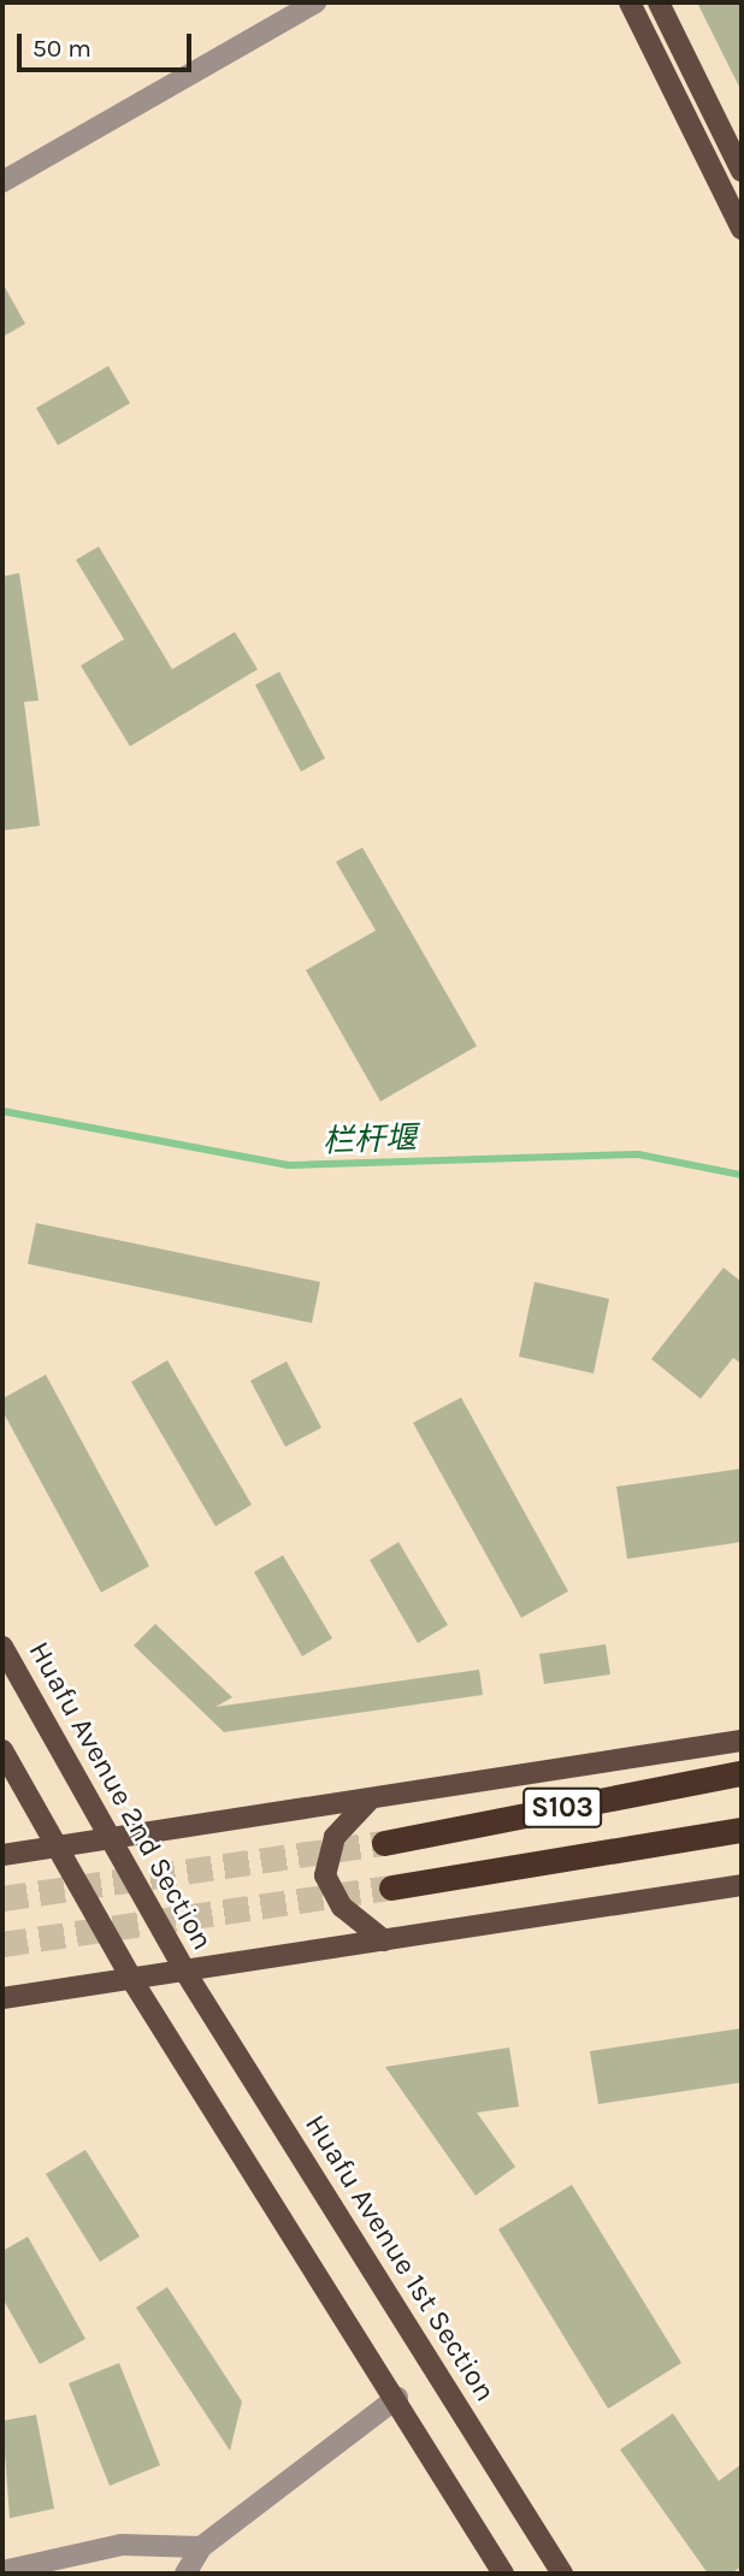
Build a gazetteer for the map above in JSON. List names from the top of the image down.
{
  "streets": {
    "highway": ["S103"],
    "main road": ["Huafu Avenue 2nd Section", "Huafu Avenue 1st Section"]
  },
  "crossings": [
    ["Huafu Avenue 2nd Section", "Huafu Avenue 1st Section"]
  ],
  "water": ["栏杆堰"],
  "scale_bar": "50 m"
}
